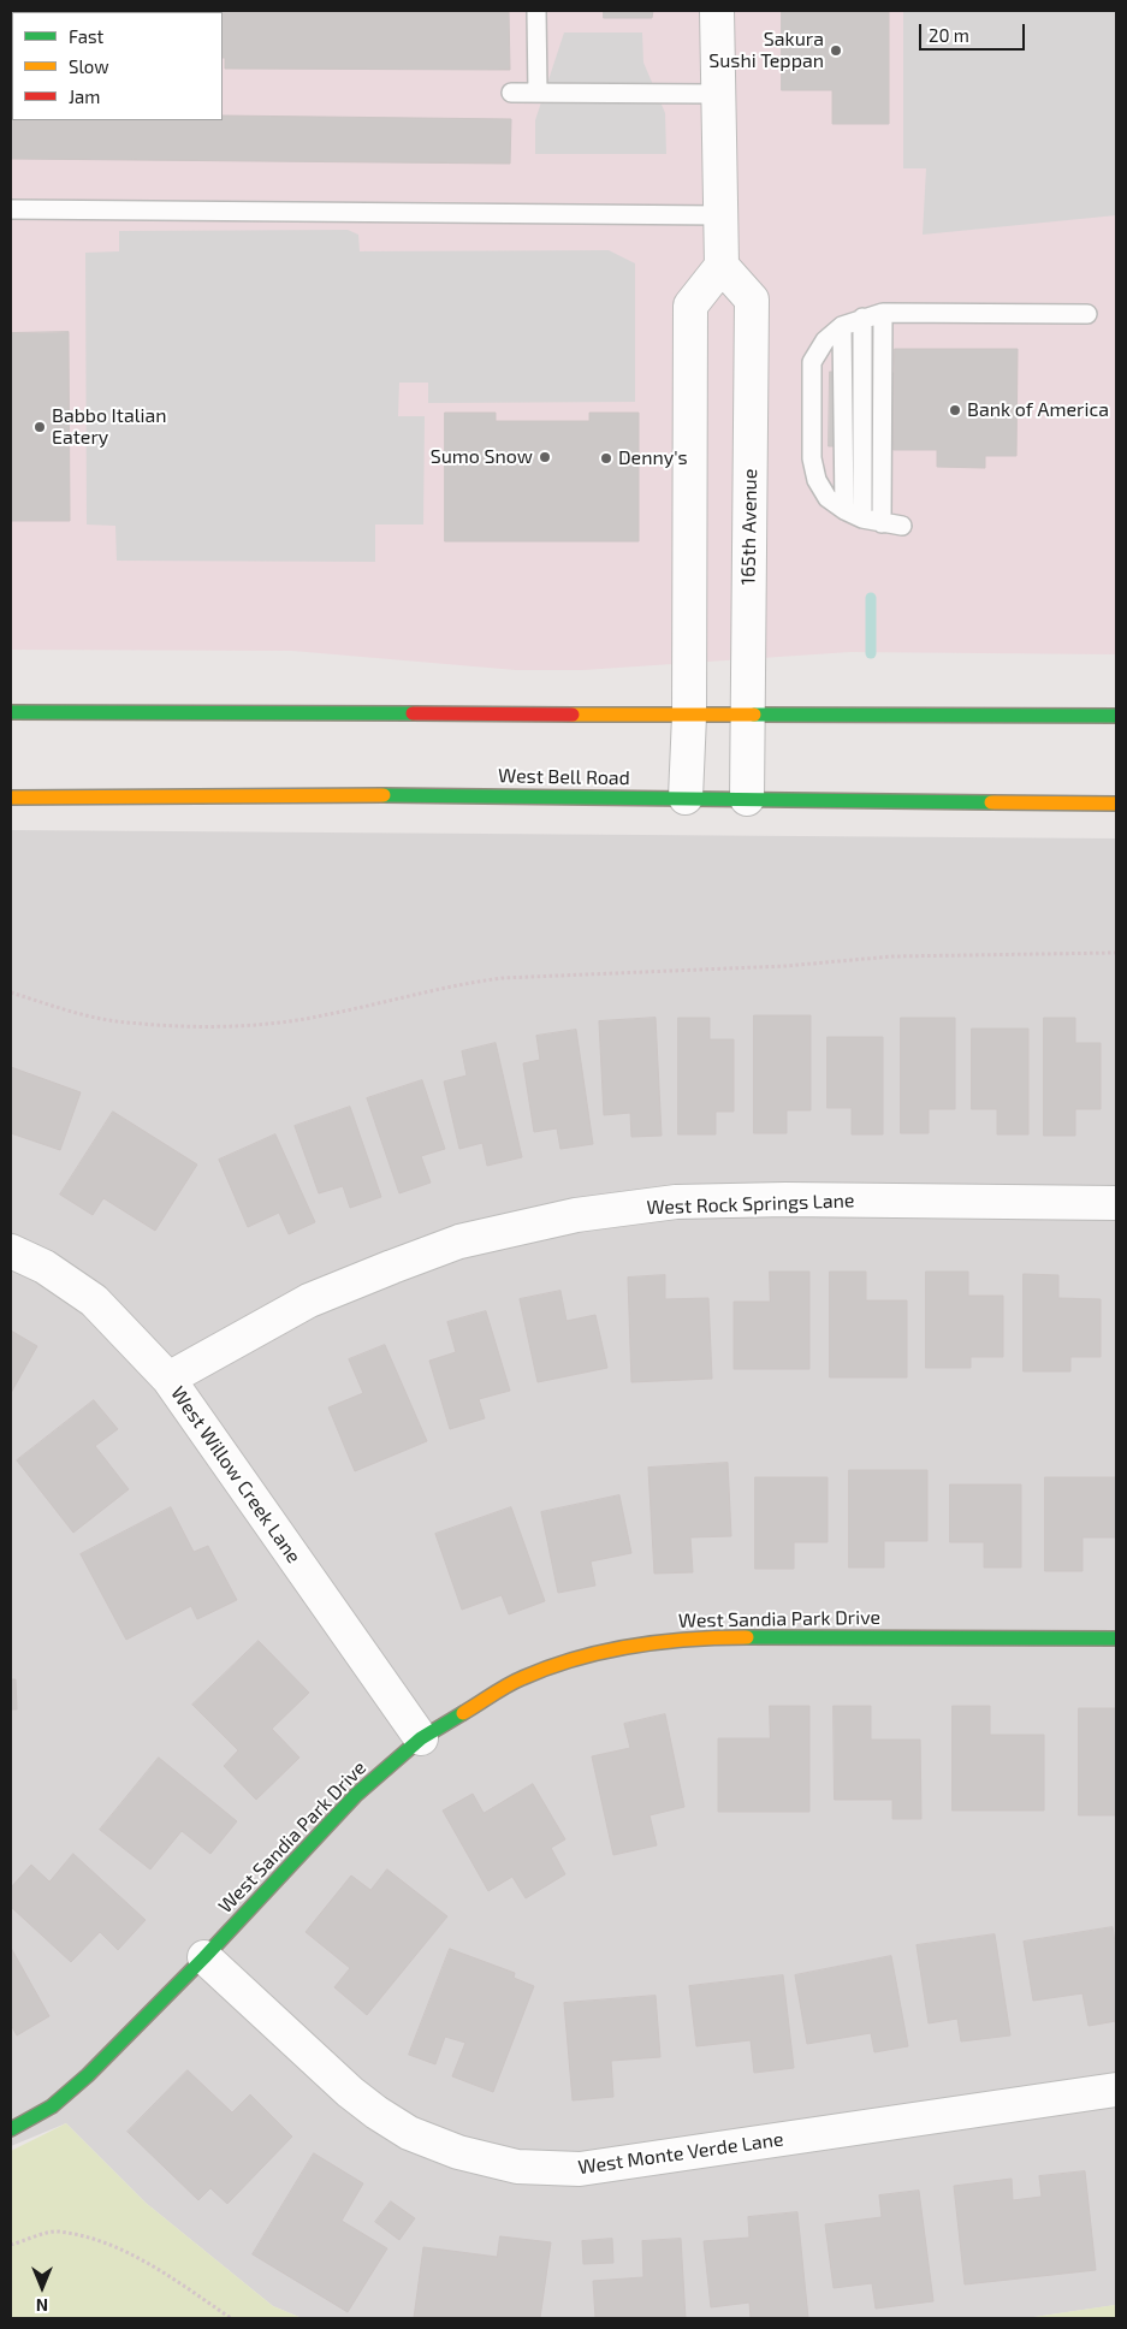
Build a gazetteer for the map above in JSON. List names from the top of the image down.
{
  "streets": {
    "main road": ["West Bell Road", "West Sandia Park Drive"],
    "street": [
      "165th Avenue",
      "West Rock Springs Lane",
      "West Willow Creek Lane",
      "West Monte Verde Lane"
    ]
  },
  "crossings": [
    ["165th Avenue", "West Bell Road"],
    ["West Rock Springs Lane", "West Willow Creek Lane"],
    ["West Willow Creek Lane", "West Sandia Park Drive"],
    ["West Sandia Park Drive", "West Monte Verde Lane"]
  ],
  "places": [
    "Sakura Sushi Teppan",
    "Bank of America",
    "Babbo Italian Eatery",
    "Sumo Snow",
    "Denny's"
  ],
  "legend": ["Fast", "Slow", "Jam"],
  "scale_bar": "20 m",
  "north": "bottom"
}
